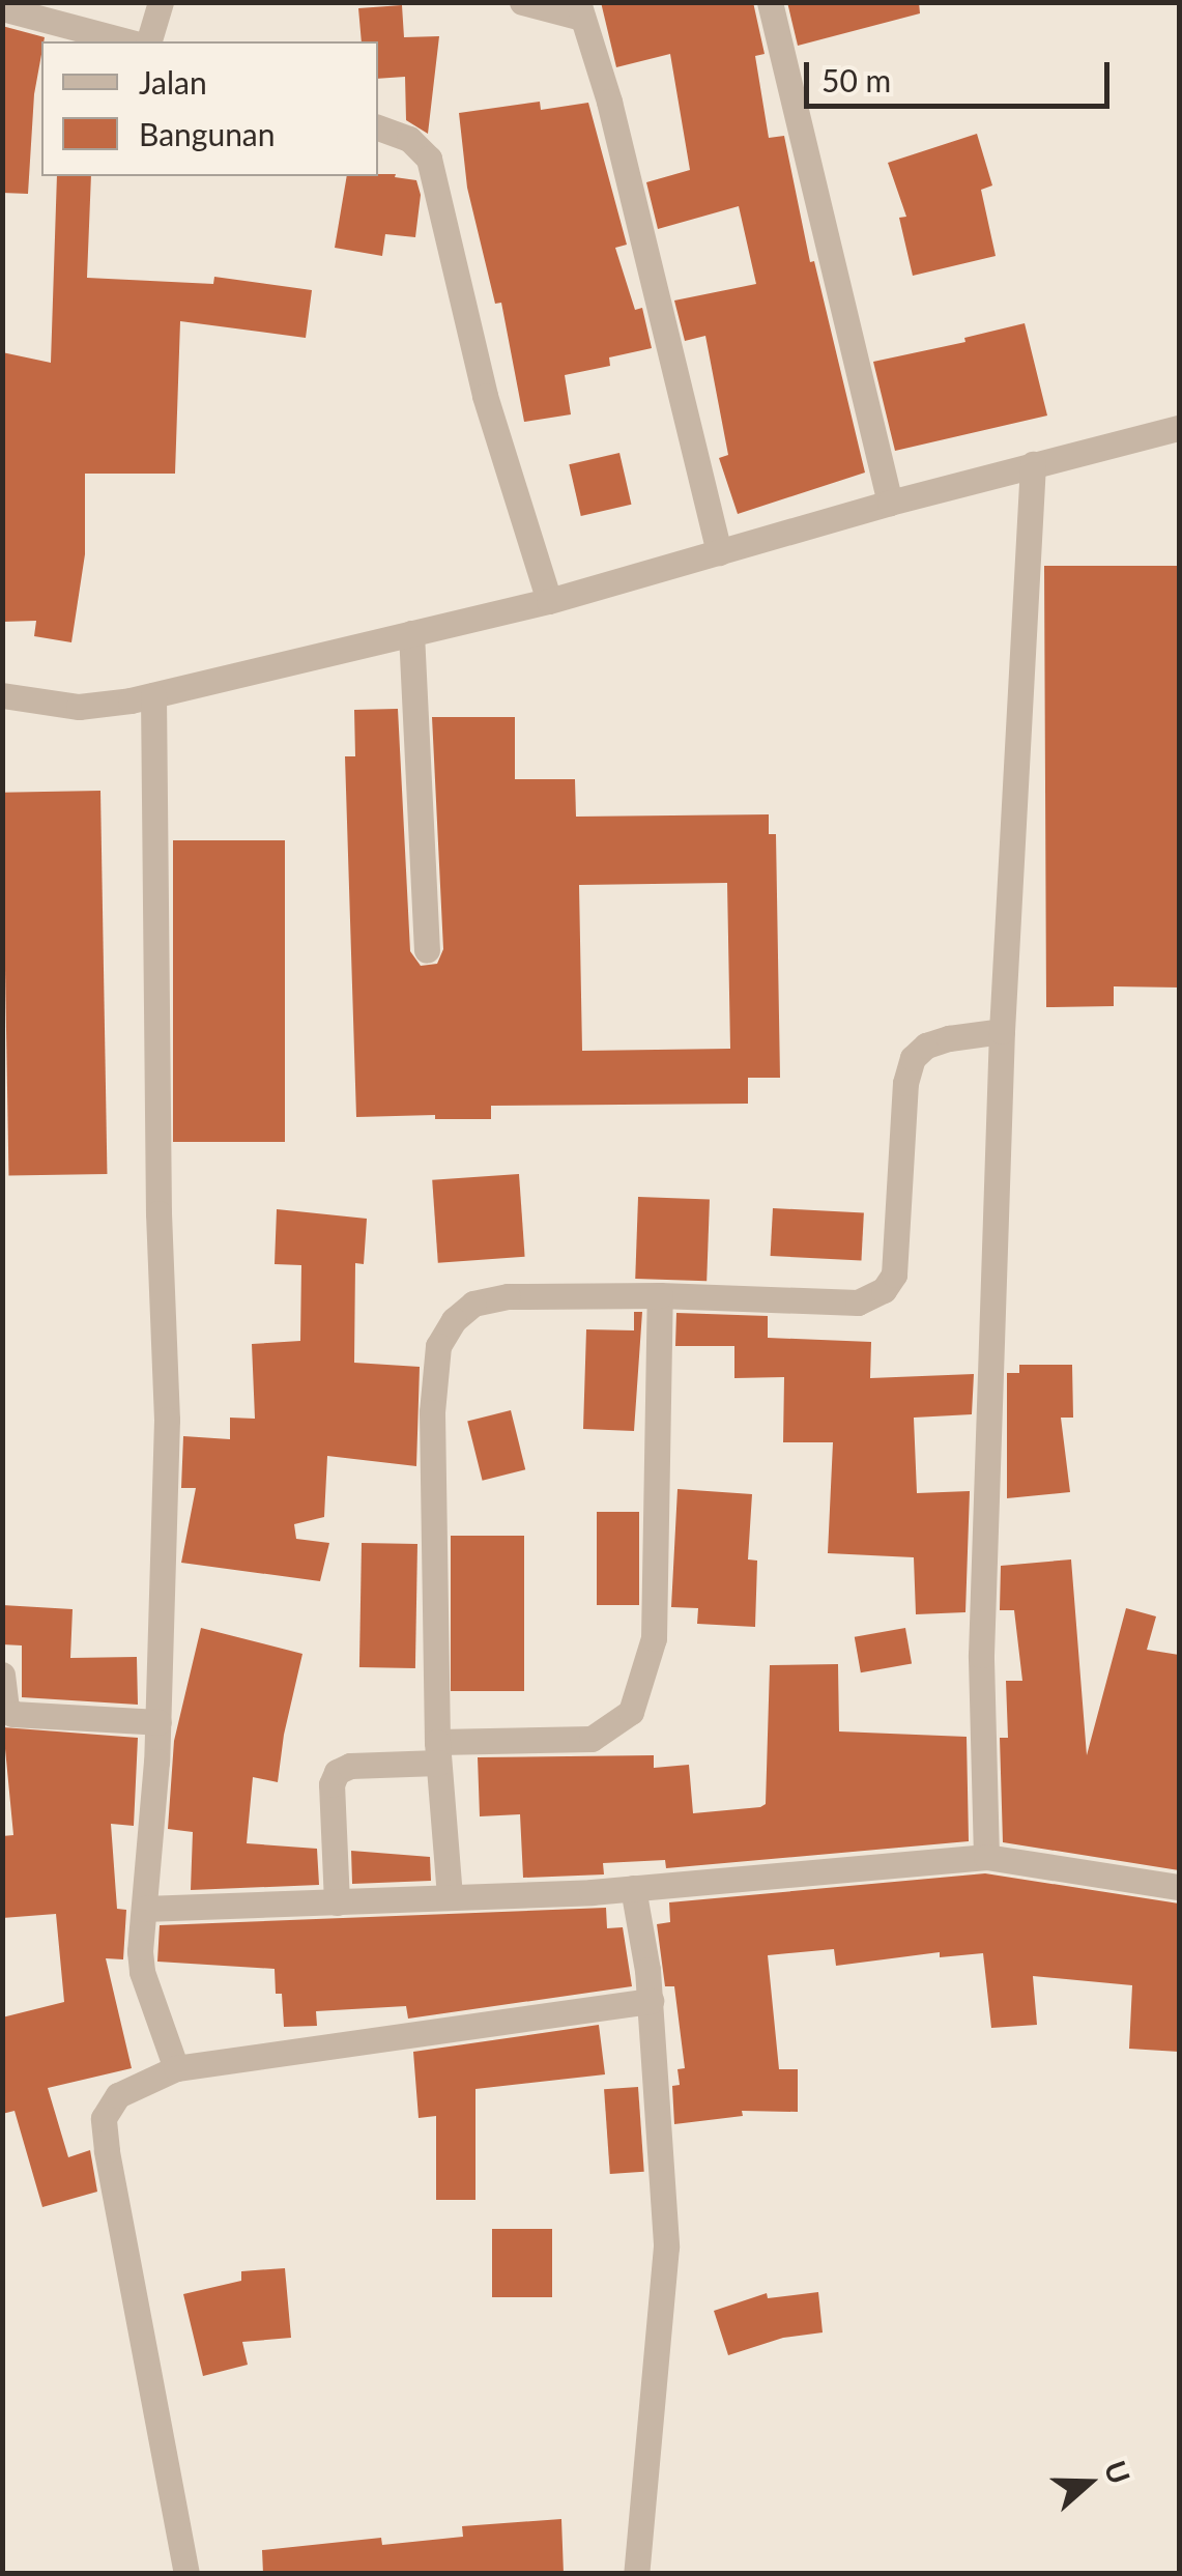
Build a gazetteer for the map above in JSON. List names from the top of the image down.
{
  "legend": ["Jalan", "Bangunan"],
  "scale_bar": "50 m",
  "north": "right"
}
